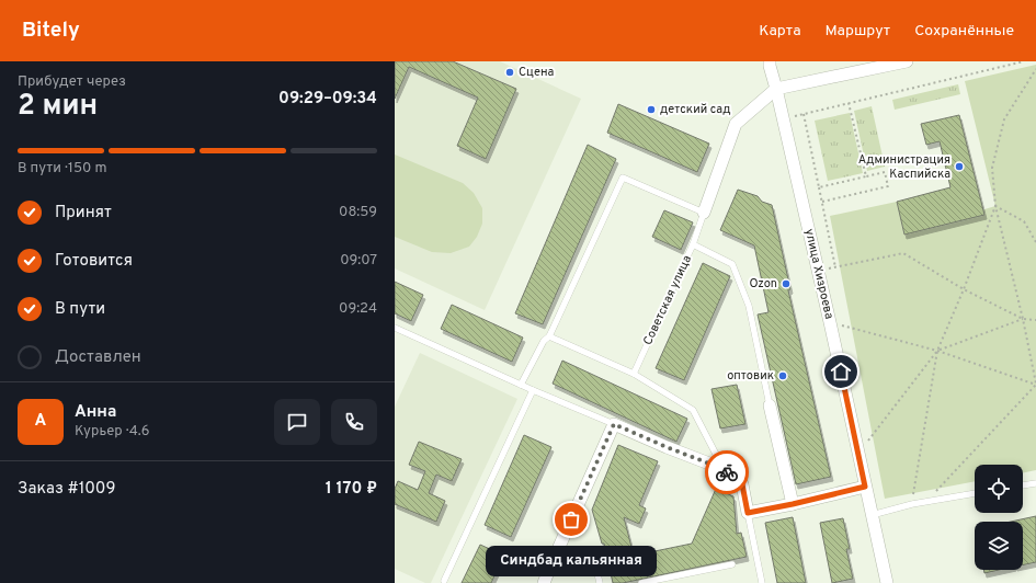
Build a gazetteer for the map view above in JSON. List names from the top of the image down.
{
  "streets": {
    "street": ["улица Хизроева"],
    "lane": ["Советская улица"]
  },
  "places": [
    "Сцена",
    "детский сад",
    "Администрация Каспийска",
    "Ozon",
    "оптовик",
    "Синдбад кальянная"
  ],
  "page": {
    "header": "Bitely",
    "nav": ["Карта", "Маршрут", "Сохранённые"],
    "heading": ["2 мин", "Прибудет через", "09:29–09:34"],
    "panel": [
      "Анна",
      "Курьер · 4.6",
      "Заказ #1009",
      "1 170 ₽"
    ],
    "bar": "В пути · 150 m",
    "list": [
      ["Принят", "08:59"],
      ["Готовится", "09:07"],
      ["В пути", "09:24"],
      "Доставлен"
    ],
    "round": "А",
    "bubble": "Синдбад кальянная"
  }
}
